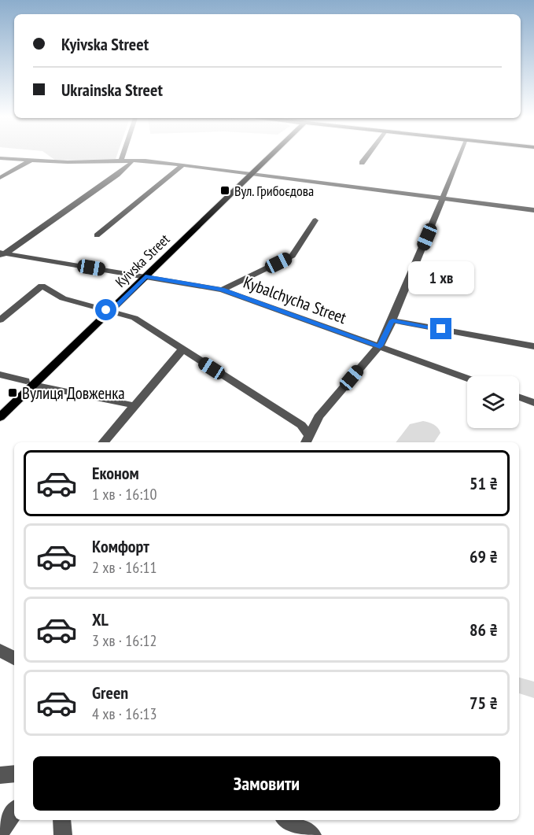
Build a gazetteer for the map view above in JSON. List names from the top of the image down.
{
  "streets": {
    "main road": ["Kyivska Street"],
    "street": ["Kybalchycha Street"]
  },
  "crossings": [
    ["Kyivska Street", "Kybalchycha Street"]
  ],
  "places": {
    "transit": ["Вул. Грибоєдова", "Вулиця Довженка"]
  },
  "page": {
    "banner": ["Kyivska Street", "Ukrainska Street"],
    "bubble": "1 хв",
    "list": [
      {
        "name": "Економ",
        "note": "1 хв · 16:10",
        "value": "51 ₴"
      },
      {
        "name": "Комфорт",
        "note": "2 хв · 16:11",
        "value": "69 ₴"
      },
      {
        "name": "XL",
        "note": "3 хв · 16:12",
        "value": "86 ₴"
      },
      {
        "name": "Green",
        "note": "4 хв · 16:13",
        "value": "75 ₴"
      }
    ],
    "buttons": "Замовити"
  }
}
